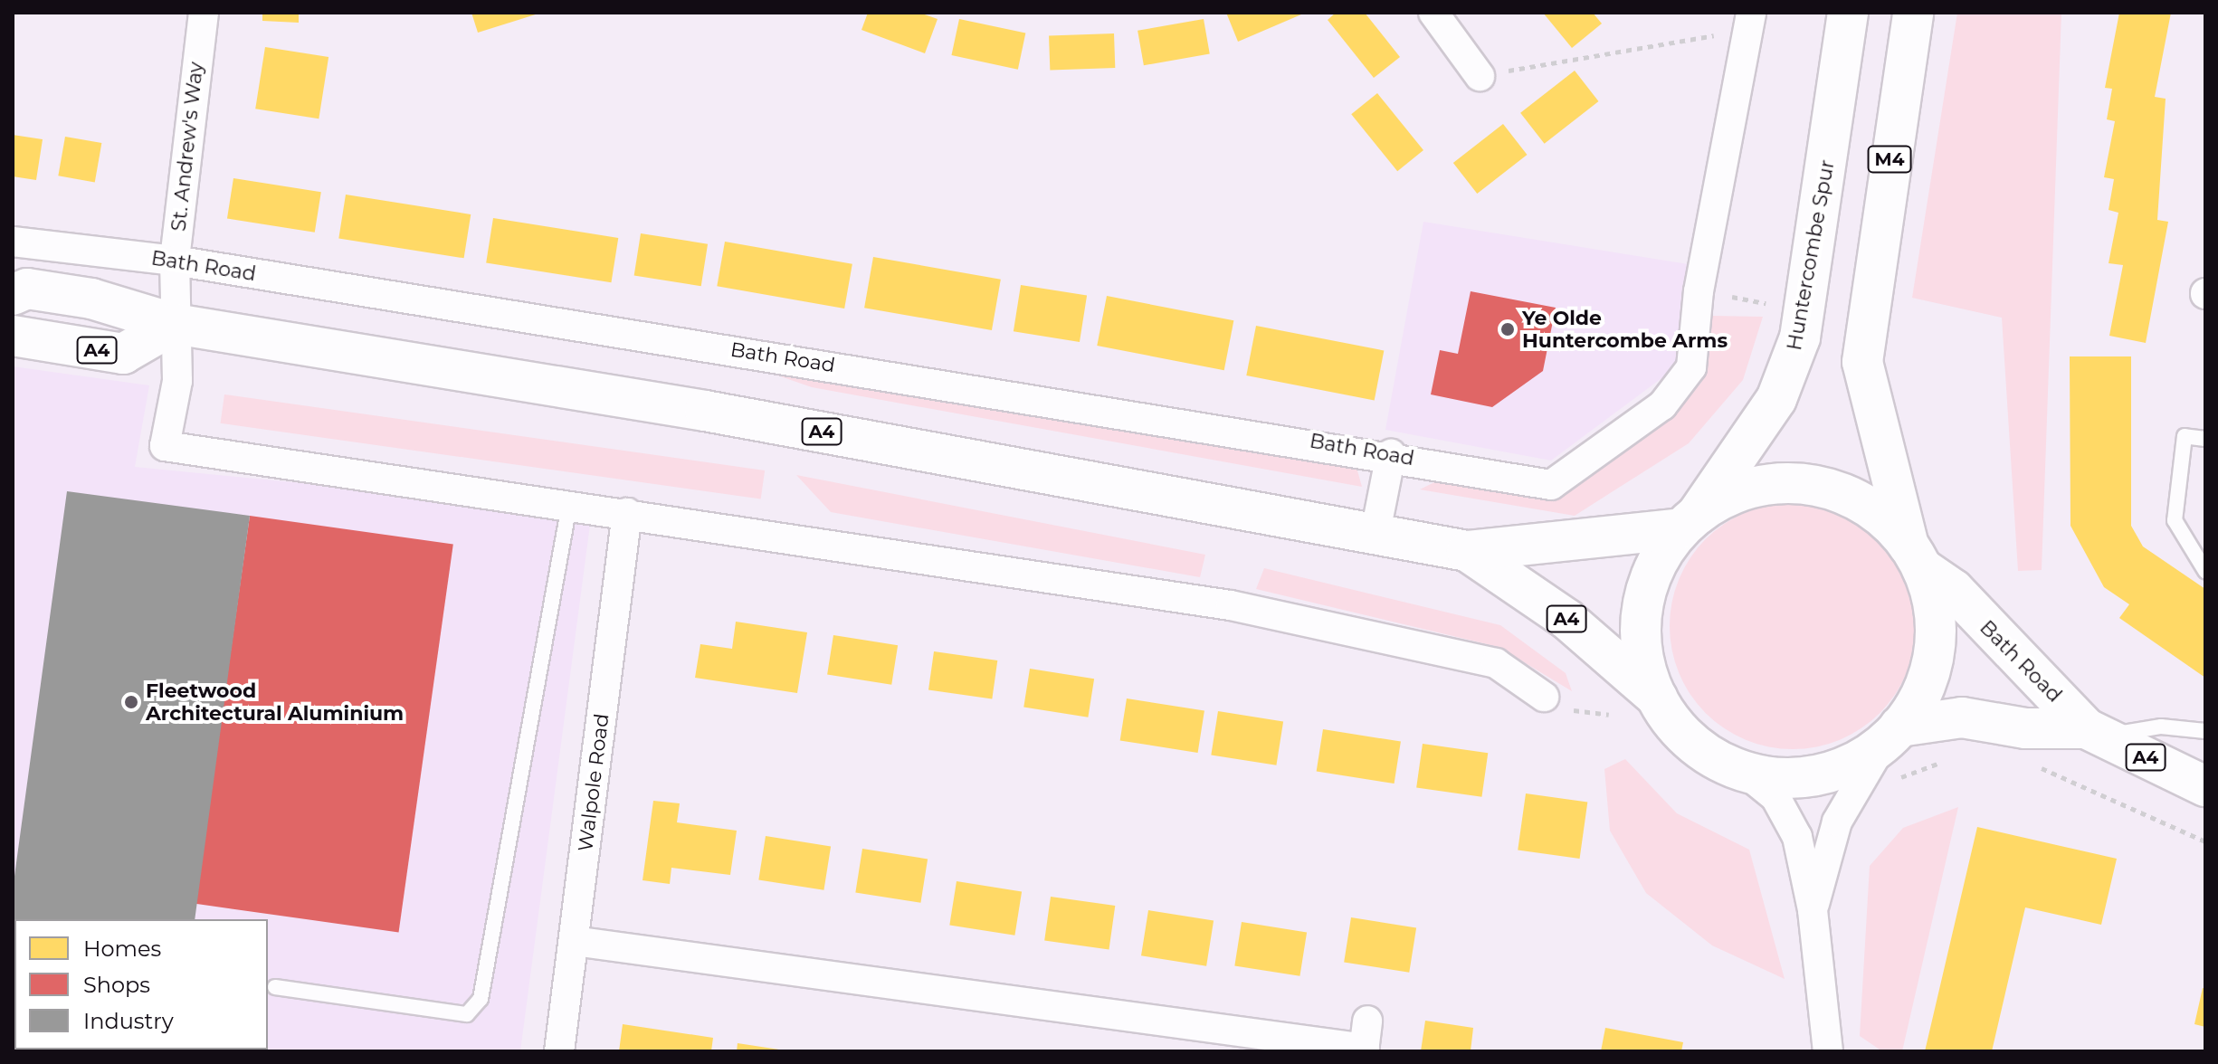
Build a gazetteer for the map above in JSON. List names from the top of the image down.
{
  "streets": {
    "main road": [
      "M4",
      "Huntercombe Spur",
      "Bath Road",
      "A4"
    ],
    "street": ["St. Andrew's Way", "Walpole Road"]
  },
  "crossings": [
    ["St. Andrew's Way", "Bath Road"],
    ["St. Andrew's Way", "A4"],
    ["M4", "Bath Road"],
    ["Huntercombe Spur", "Bath Road"],
    ["Huntercombe Spur", "A4"],
    ["Bath Road", "A4"]
  ],
  "places": ["Ye Olde Huntercombe Arms", "Fleetwood Architectural Aluminium"],
  "legend": ["Homes", "Shops", "Industry"]
}
